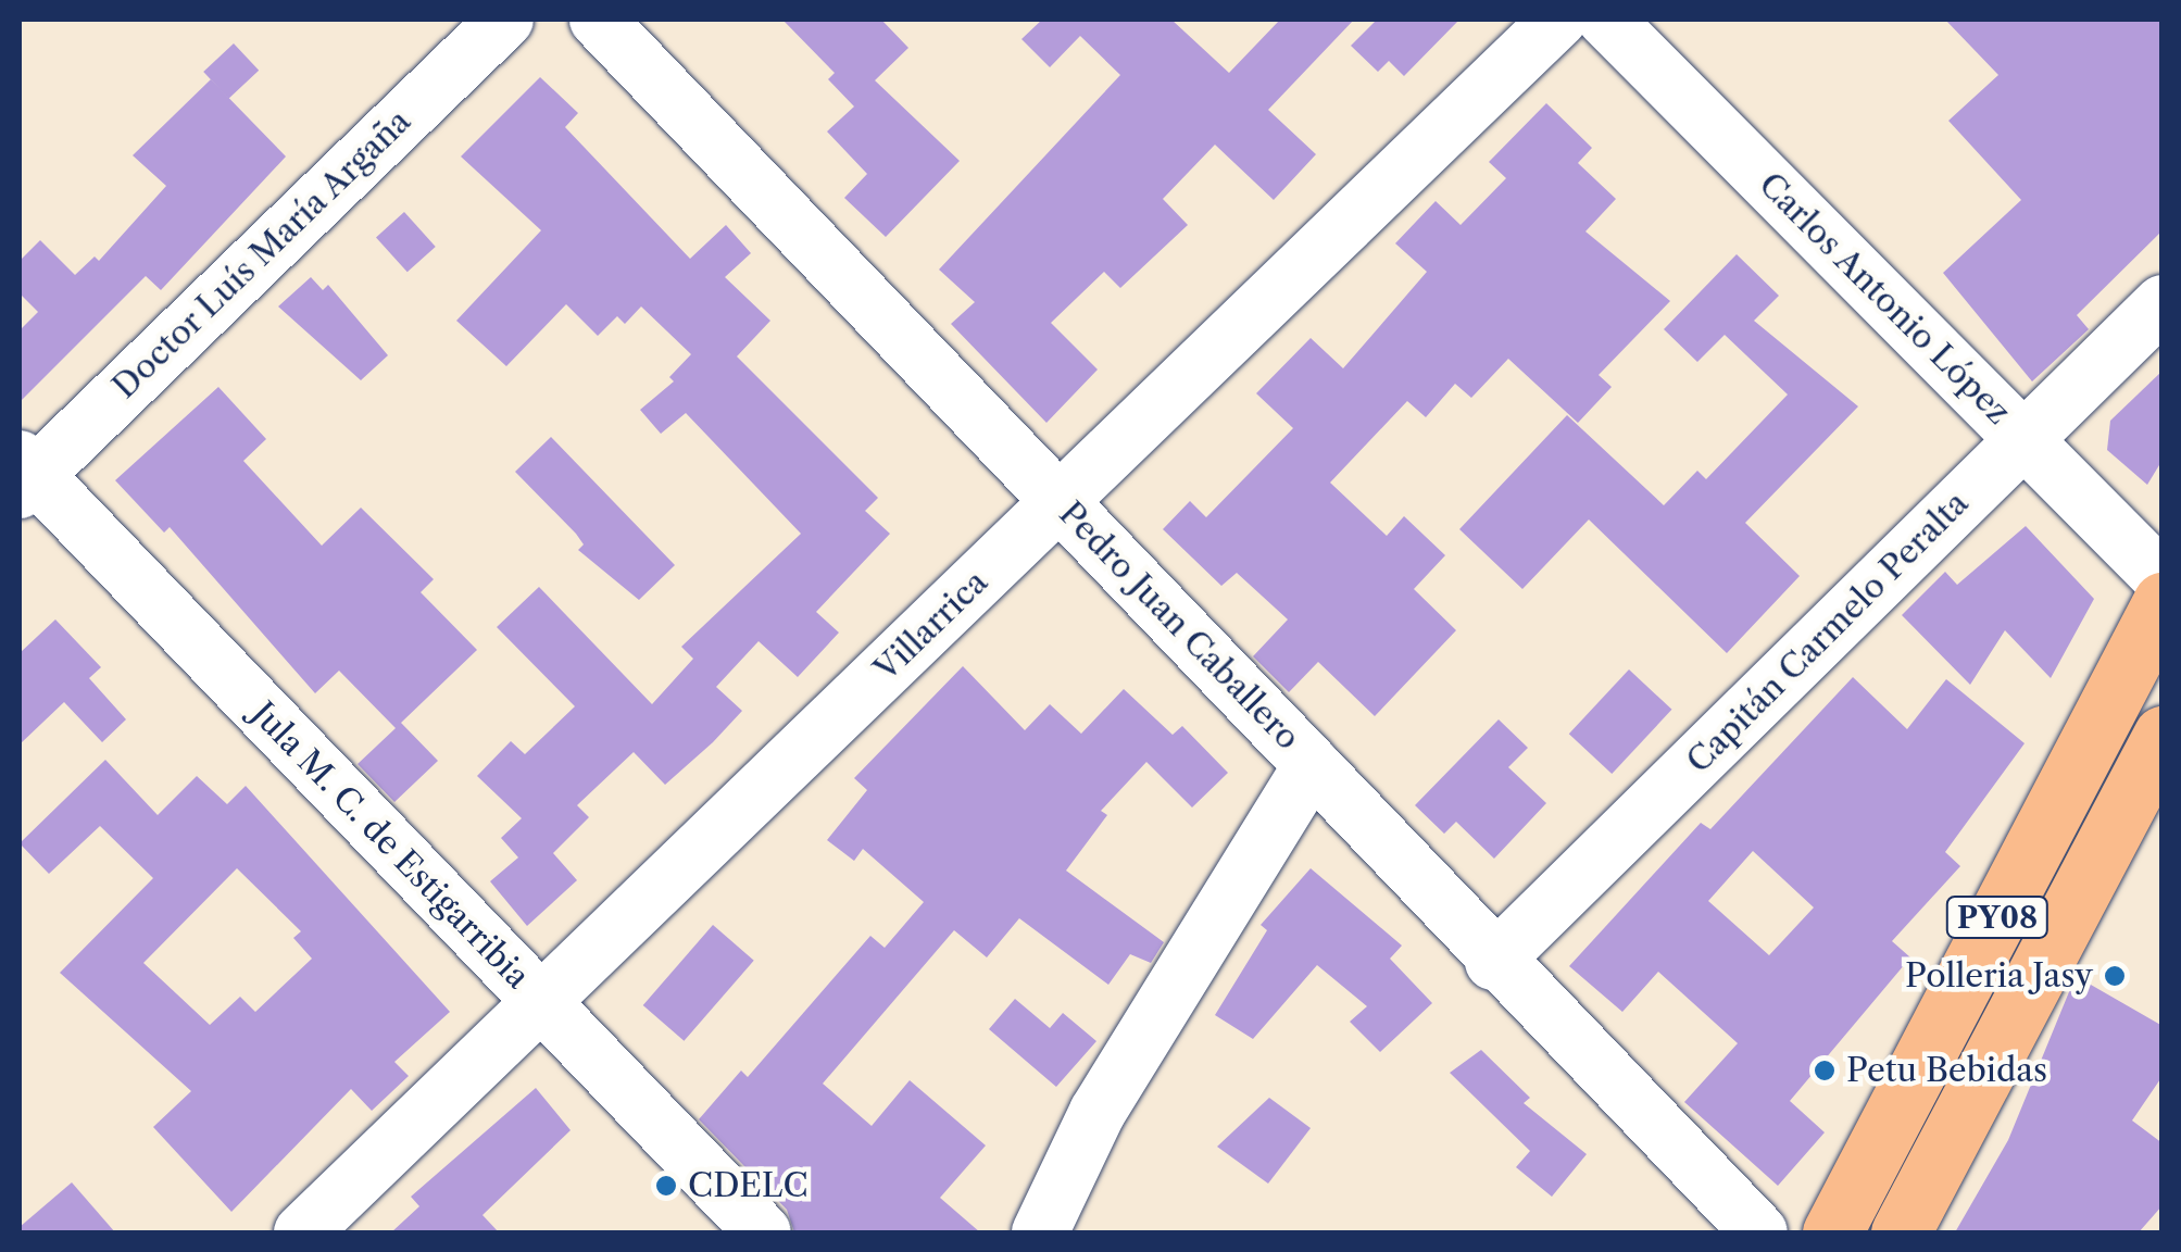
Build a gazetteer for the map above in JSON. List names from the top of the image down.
{
  "streets": {
    "highway": ["PY08"],
    "street": [
      "Doctor Luís María Argaña",
      "Carlos Antonio López",
      "Villarrica",
      "Pedro Juan Caballero",
      "Capitán Carmelo Peralta",
      "Jula M. C. de Estigarribia"
    ]
  },
  "crossings": [
    ["Doctor Luís María Argaña", "Jula M. C. de Estigarribia"],
    ["Carlos Antonio López", "Capitán Carmelo Peralta"],
    ["Villarrica", "Pedro Juan Caballero"],
    ["Villarrica", "Jula M. C. de Estigarribia"],
    ["Pedro Juan Caballero", "Capitán Carmelo Peralta"]
  ],
  "places": ["Polleria Jasy", "Petu Bebidas", "CDELC"]
}
